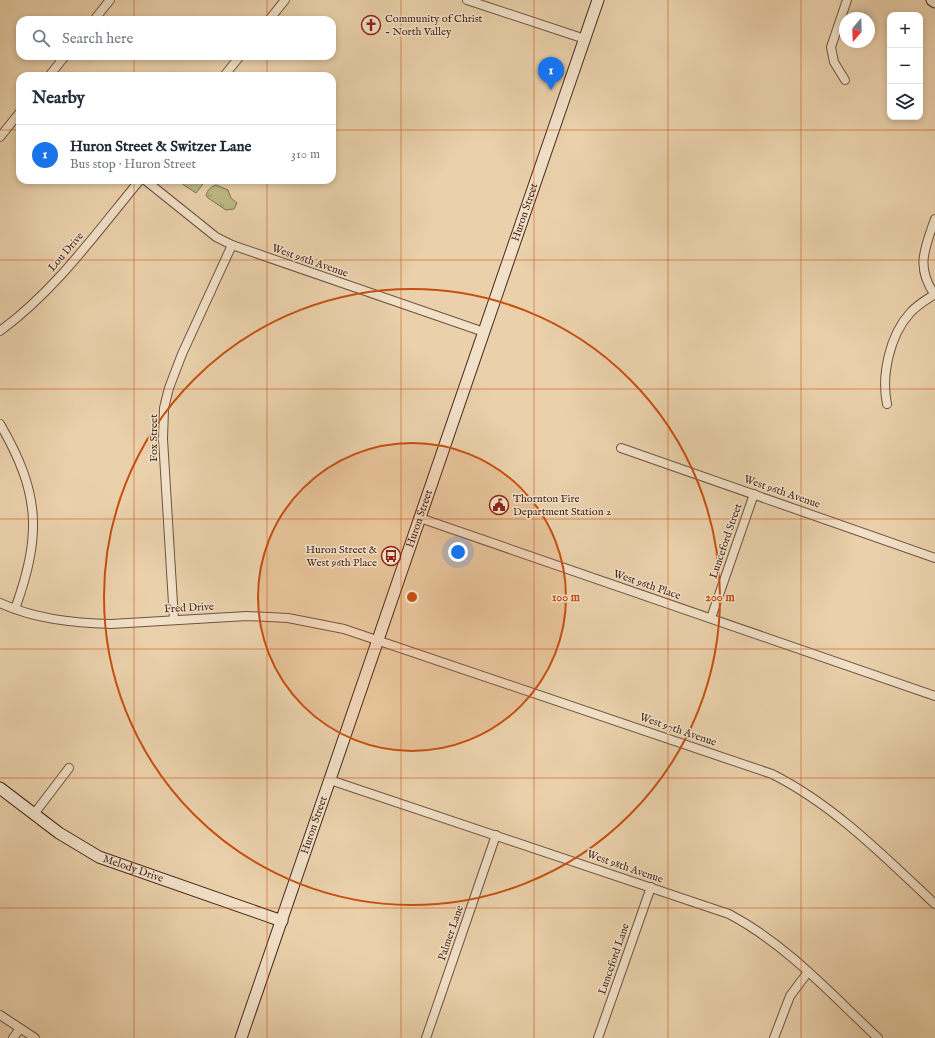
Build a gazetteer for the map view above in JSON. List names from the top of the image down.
{
  "streets": {
    "main road": ["Huron Street", "Melody Drive"],
    "street": [
      "Lou Drive",
      "West 96th Avenue",
      "Fox Street",
      "Lunceford Street",
      "West 96th Place",
      "Fred Drive",
      "West 97th Avenue",
      "West 98th Avenue",
      "Palmer Lane",
      "Lunceford Lane"
    ]
  },
  "crossings": [
    ["Huron Street", "West 96th Avenue"],
    ["Huron Street", "West 96th Place"],
    ["Huron Street", "Fred Drive"],
    ["Huron Street", "West 97th Avenue"],
    ["Huron Street", "West 98th Avenue"],
    ["Huron Street", "Melody Drive"],
    ["West 96th Avenue", "Fox Street"],
    ["West 96th Avenue", "Lunceford Street"],
    ["Fox Street", "Fred Drive"],
    ["Lunceford Street", "West 96th Place"],
    ["Fred Drive", "West 97th Avenue"],
    ["West 98th Avenue", "Palmer Lane"],
    ["West 98th Avenue", "Lunceford Lane"]
  ],
  "places": {
    "church": ["Community of Christ - North Valley"],
    "public building": ["Thornton Fire Department Station 2"],
    "bus stop": ["Huron Street & West 96th Place"]
  },
  "north": "bottom",
  "page": {
    "map_buttons": ["+", "−"],
    "search": "Search here",
    "pins": "1",
    "heading": "Nearby",
    "list": [
      {
        "mark": "1",
        "name": "Huron Street & Switzer Lane",
        "note": "Bus stop · Huron Street",
        "value": "310 m"
      }
    ]
  },
  "rings": ["100 m", "200 m"]
}
